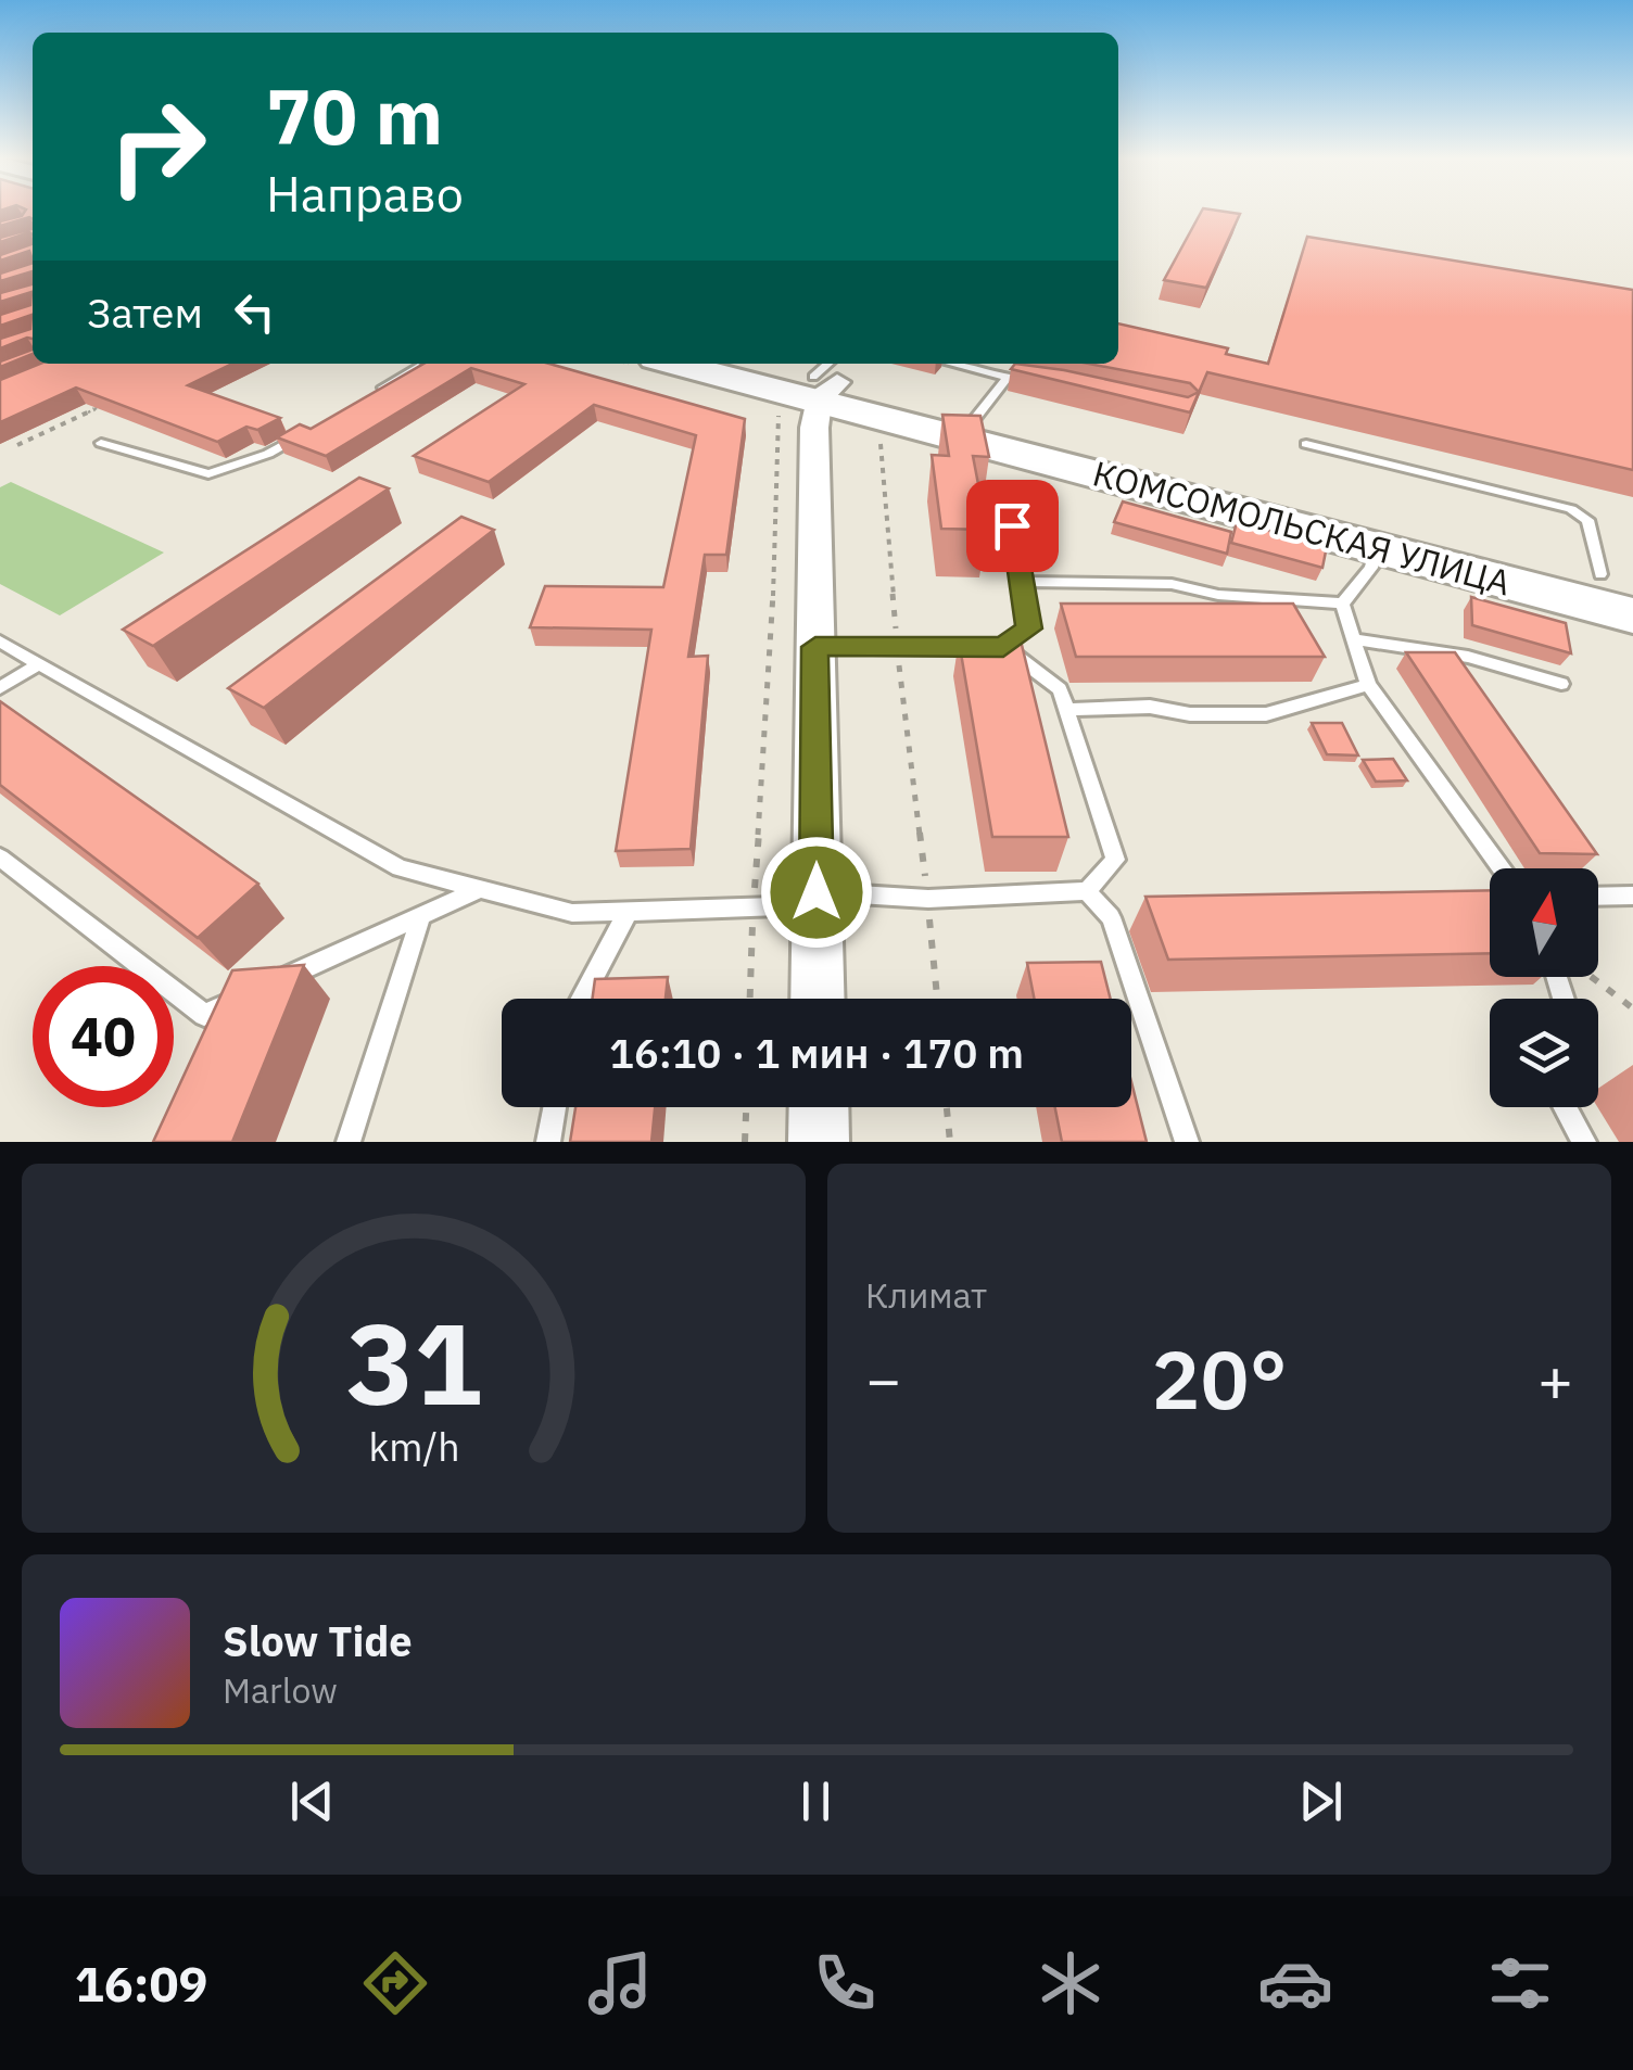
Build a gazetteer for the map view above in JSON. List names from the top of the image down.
{
  "streets": {
    "main road": ["КОМСОМОЛЬСКАЯ УЛИЦА"]
  },
  "north": "top",
  "page": {
    "turn": ["70 m", "Направо"],
    "then": "Затем",
    "limit": "40",
    "trip": "16:10 · 1 мин · 170 m",
    "tile": "Климат",
    "heat": ["−", "20°", "+"],
    "song": ["Slow Tide", "Marlow"],
    "tabs": "16:09",
    "gauge": ["31", "km/h"]
  }
}
